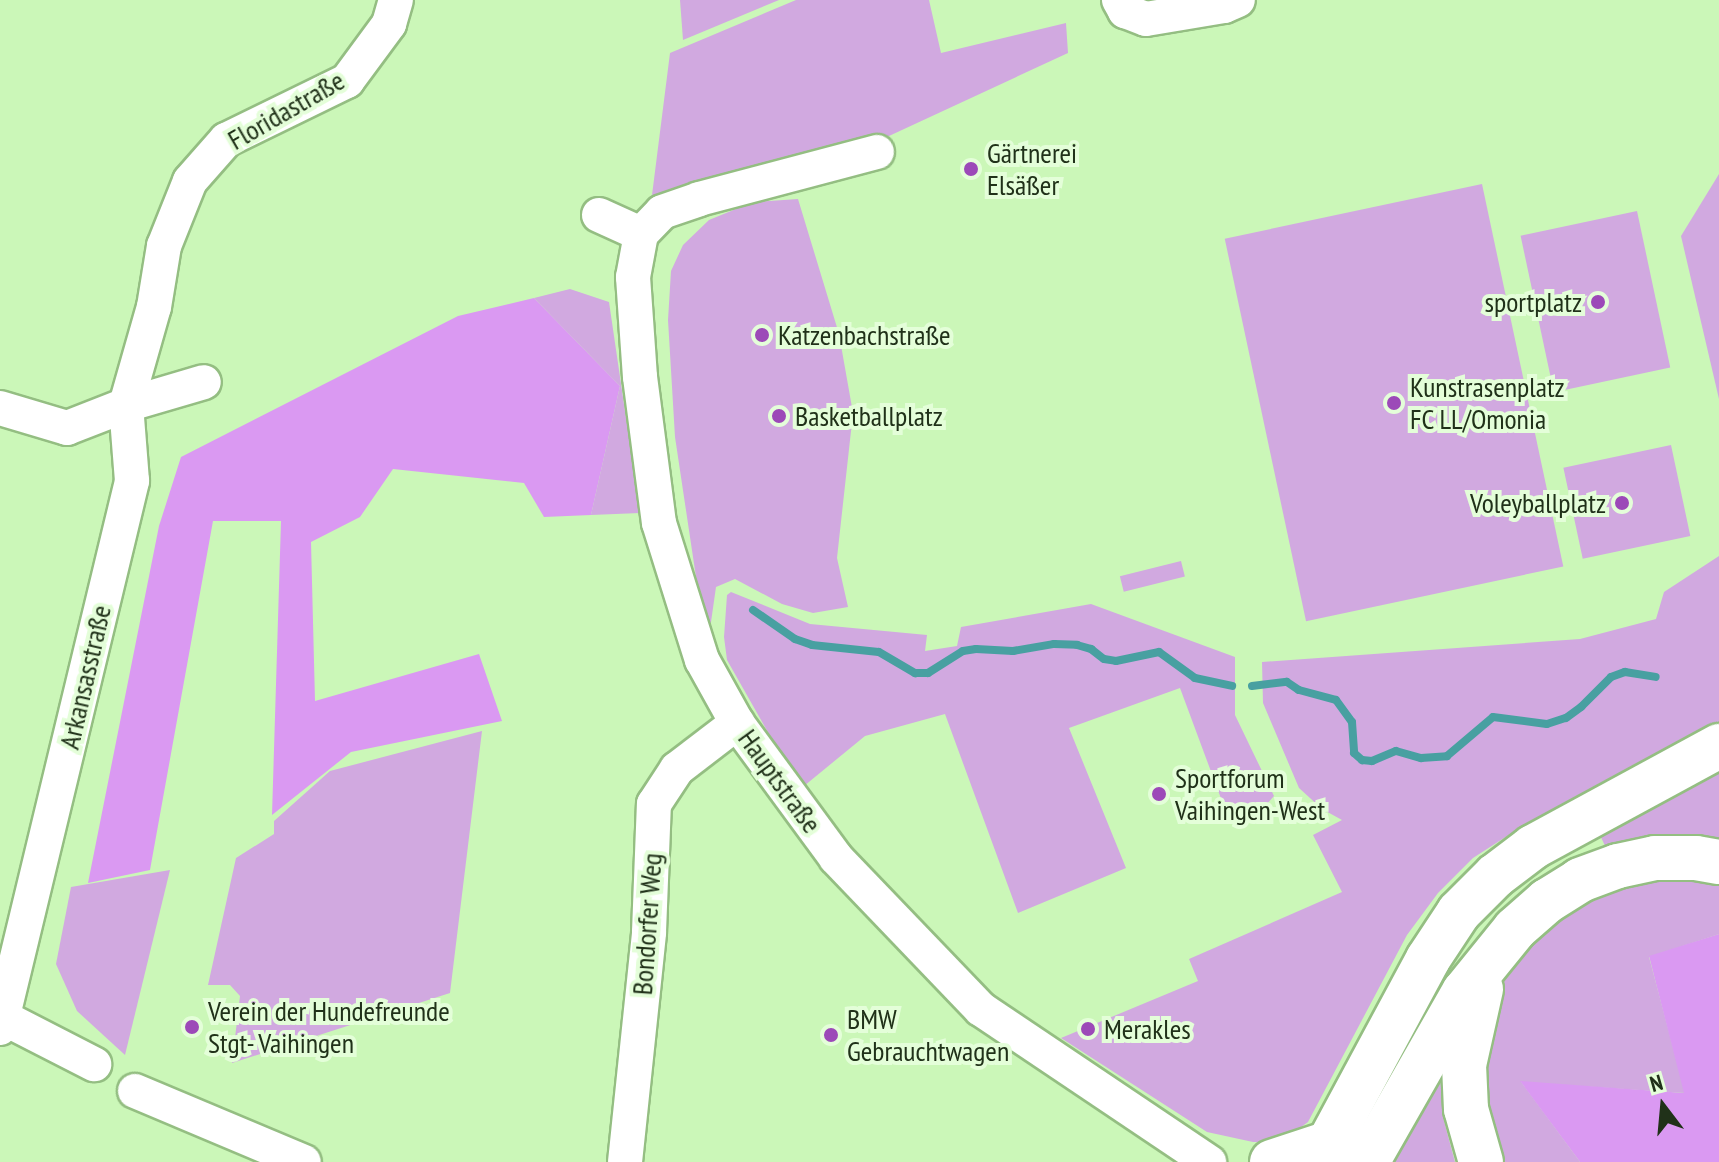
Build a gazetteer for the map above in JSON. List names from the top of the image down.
{
  "streets": {
    "street": [
      "Floridastraße",
      "Arkansasstraße",
      "Hauptstraße",
      "Bondorfer Weg"
    ]
  },
  "crossings": [
    ["Floridastraße", "Arkansasstraße"],
    ["Hauptstraße", "Bondorfer Weg"]
  ],
  "places": [
    "Gärtnerei Elsäßer",
    "sportplatz",
    "Katzenbachstraße",
    "Kunstrasenplatz FC LL/Omonia",
    "Basketballplatz",
    "Voleyballplatz",
    "Sportforum Vaihingen-West",
    "Verein der Hundefreunde Stgt- Vaihingen",
    "Merakles",
    "BMW Gebrauchtwagen"
  ],
  "north": "top"
}
